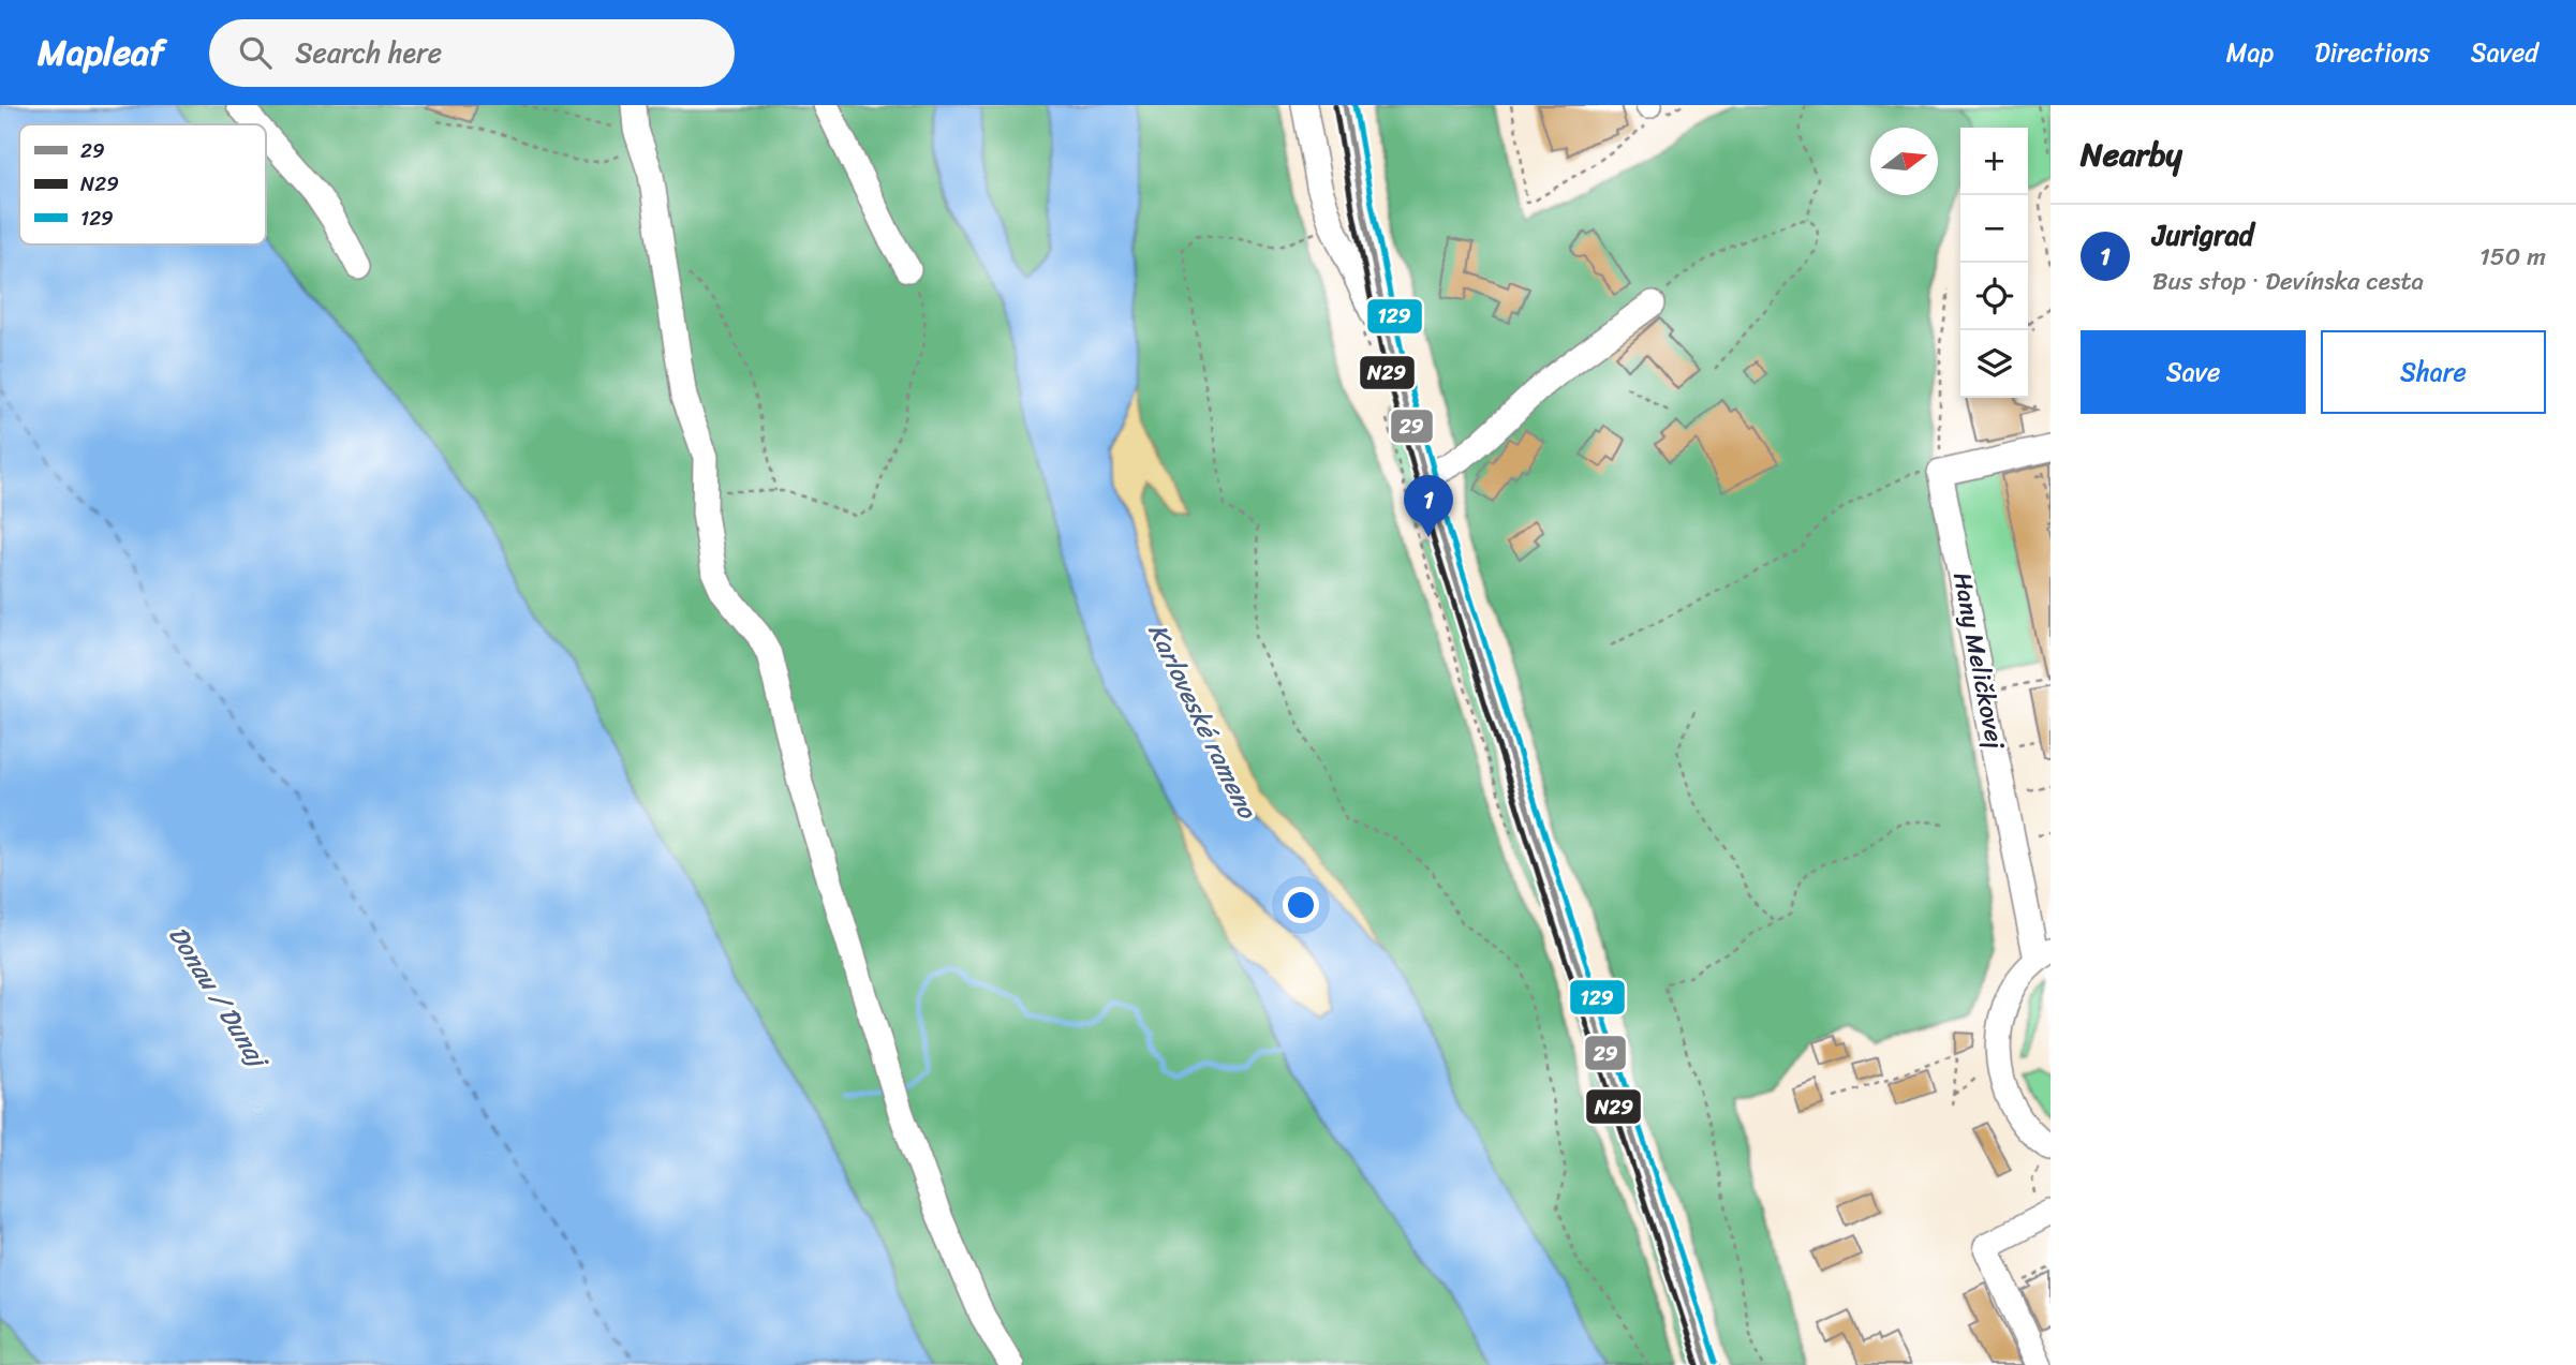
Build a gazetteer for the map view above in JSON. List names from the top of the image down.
{
  "streets": {
    "street": ["Hany Meličkovej"]
  },
  "water": ["Karloveské rameno", "Donau / Dunaj"],
  "lines": ["transit line 29", "transit line 129", "transit line N29"],
  "legend": ["29", "N29", "129"],
  "north": "right",
  "page": {
    "header": "Mapleaf",
    "search": "Search here",
    "nav": ["Map", "Directions", "Saved"],
    "heading": "Nearby",
    "map_buttons": ["+", "−"],
    "list": [
      {
        "mark": "1",
        "name": "Jurigrad",
        "note": "Bus stop · Devínska cesta",
        "value": "150 m"
      }
    ],
    "buttons": ["Save", "Share"],
    "pins": "1"
  }
}
